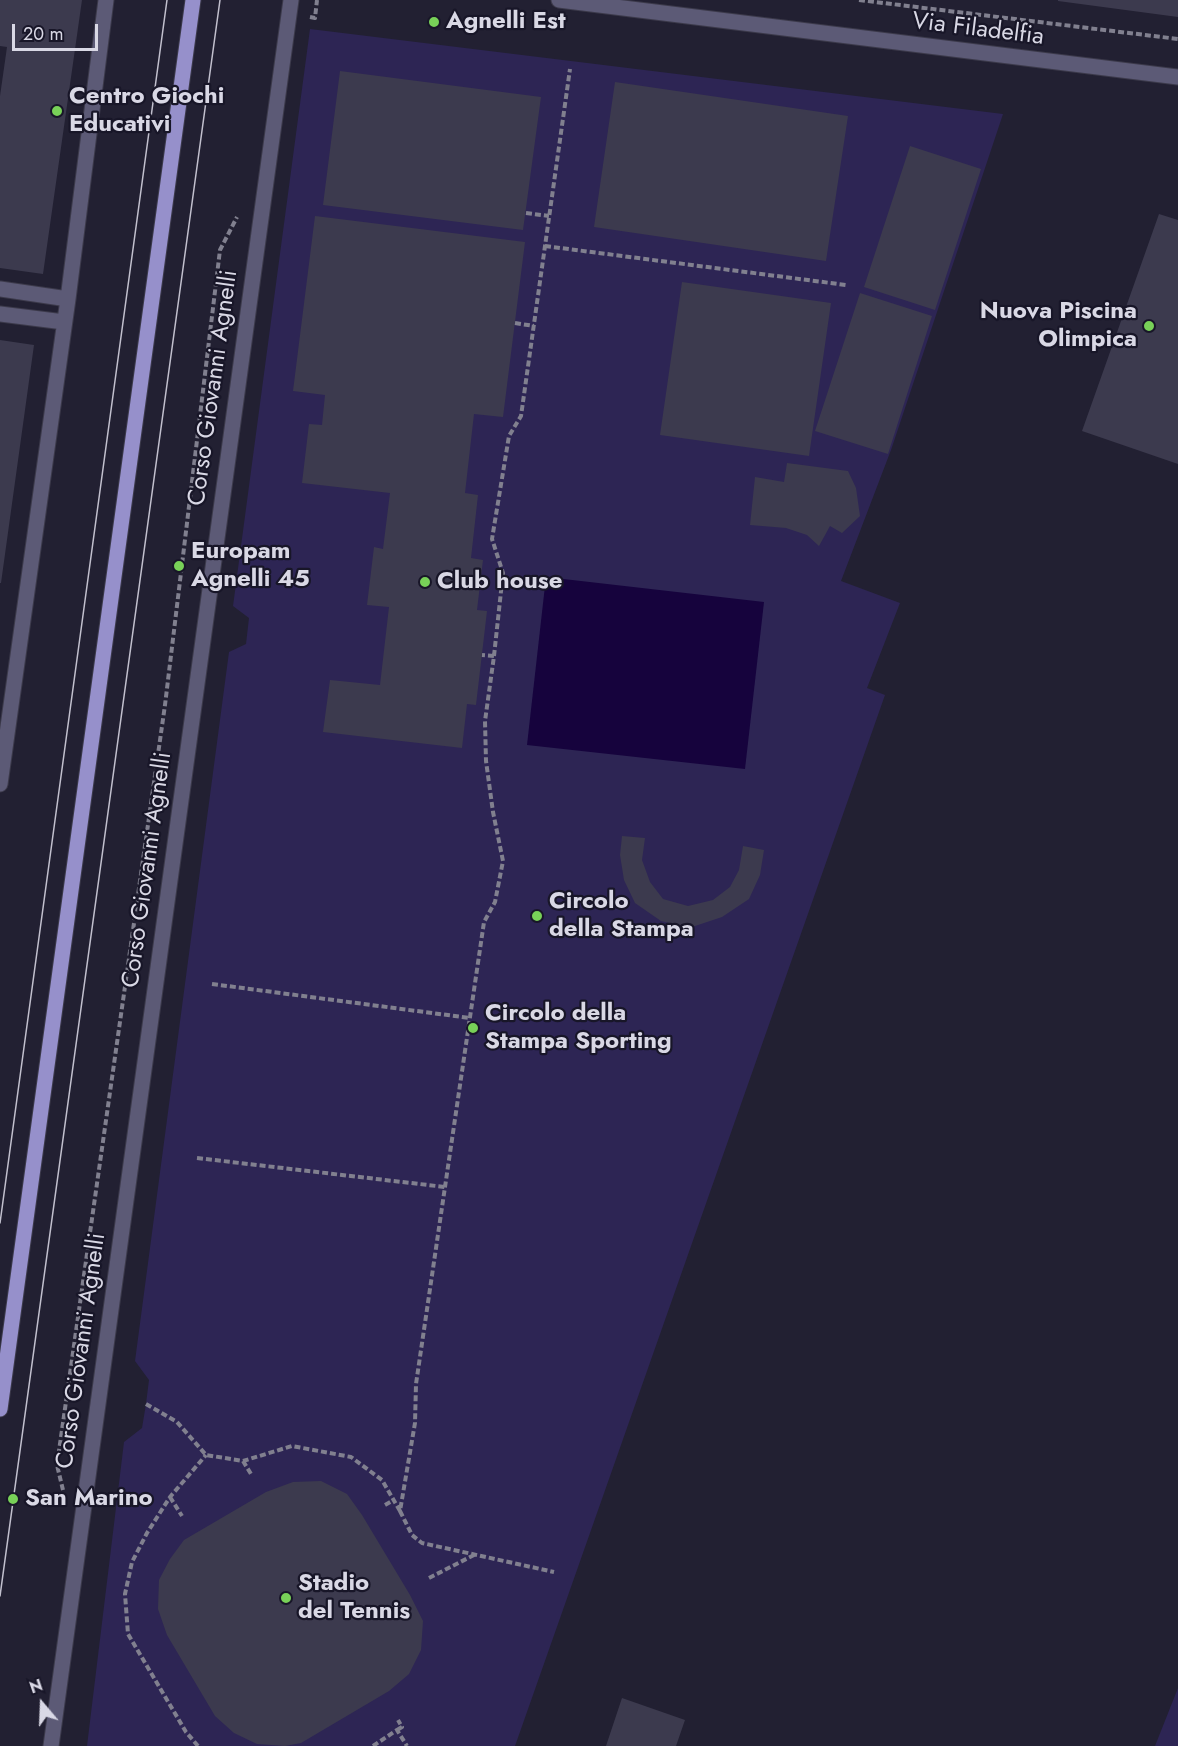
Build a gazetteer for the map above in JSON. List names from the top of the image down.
{
  "streets": {
    "street": ["Via Filadelfia", "Corso Giovanni Agnelli"]
  },
  "places": [
    "Agnelli Est",
    "Centro Giochi Educativi",
    "Nuova Piscina Olimpica",
    "Europam Agnelli 45",
    "Club house",
    "Circolo della Stampa",
    "Circolo della Stampa Sporting",
    "San Marino",
    "Stadio del Tennis"
  ],
  "scale_bar": "20 m",
  "north": "top"
}
